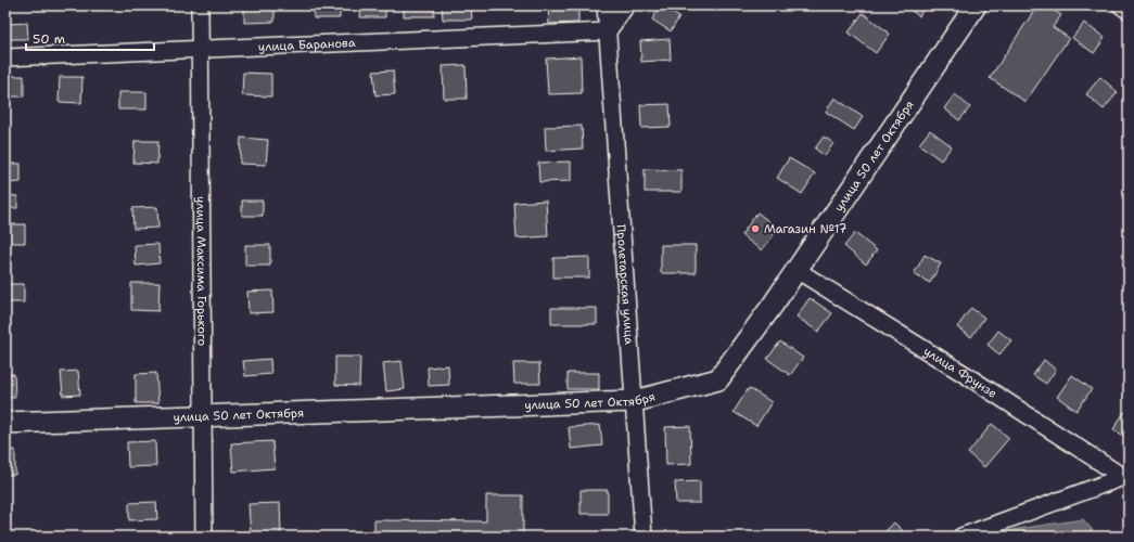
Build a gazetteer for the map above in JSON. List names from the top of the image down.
{
  "streets": {
    "main road": ["улица 50 лет Октября"],
    "street": [
      "улица Баранова",
      "улица Максима Горького",
      "Пролетарская улица",
      "улица Фрунзе"
    ]
  },
  "crossings": [
    ["улица Баранова", "улица Максима Горького"],
    ["улица Баранова", "Пролетарская улица"],
    ["улица 50 лет Октября", "улица Максима Горького"],
    ["улица 50 лет Октября", "Пролетарская улица"],
    ["улица 50 лет Октября", "улица Фрунзе"]
  ],
  "places": ["Магазин №17"],
  "scale_bar": "50 m"
}
